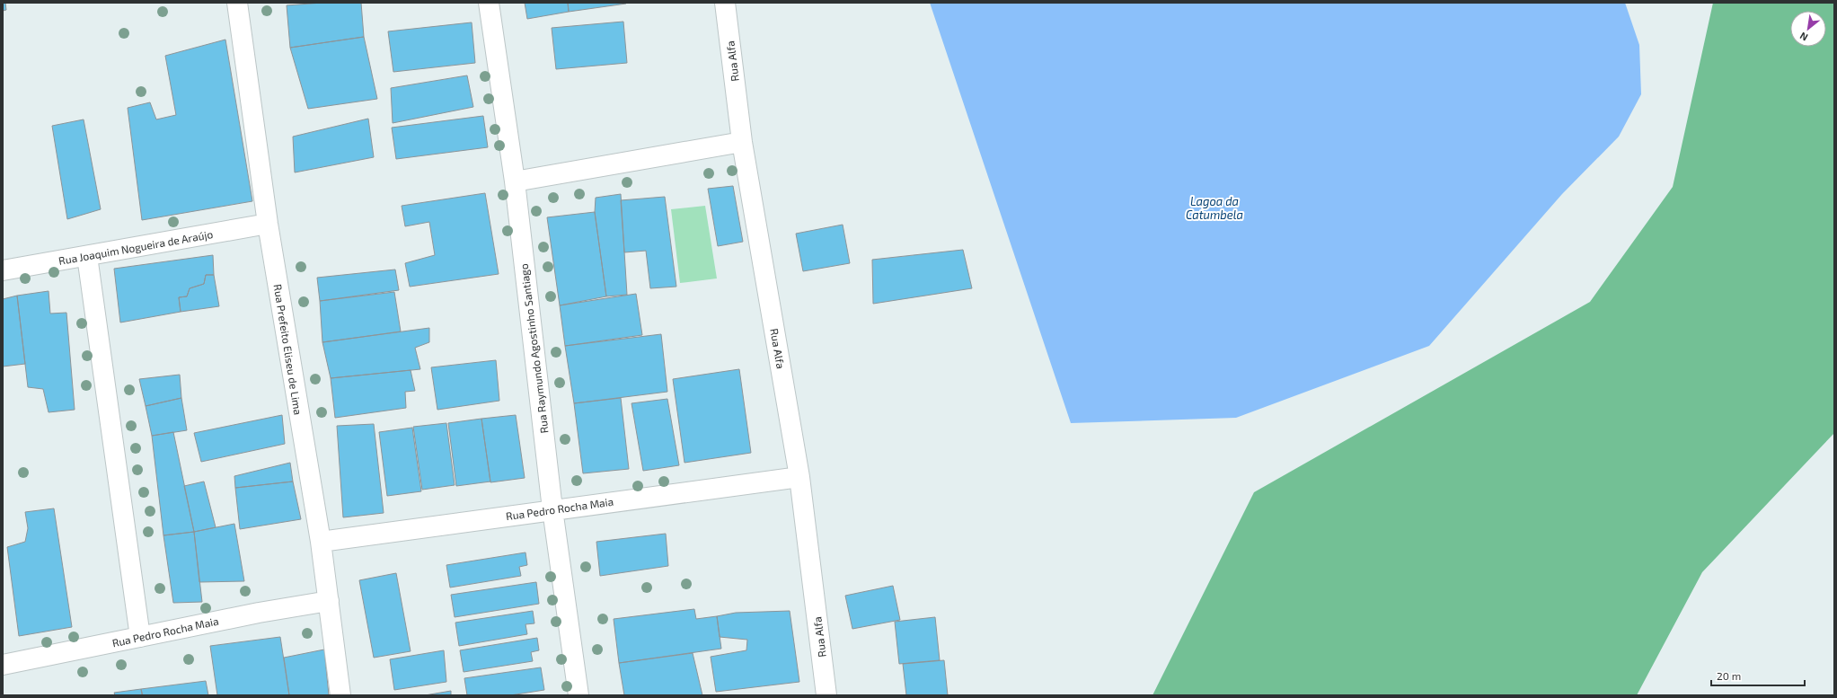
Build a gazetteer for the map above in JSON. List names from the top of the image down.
{
  "streets": {
    "street": [
      "Rua Alfa",
      "Rua Joaquim Nogueira de Araújo",
      "Rua Raymundo Agostinho Santiago",
      "Rua Prefeito Eliseu de Lima",
      "Rua Pedro Rocha Maia"
    ]
  },
  "crossings": [
    ["Rua Alfa", "Rua Pedro Rocha Maia"],
    ["Rua Joaquim Nogueira de Araújo", "Rua Prefeito Eliseu de Lima"],
    ["Rua Raymundo Agostinho Santiago", "Rua Pedro Rocha Maia"],
    ["Rua Prefeito Eliseu de Lima", "Rua Pedro Rocha Maia"]
  ],
  "water": ["Lagoa da Catumbela"],
  "scale_bar": "20 m",
  "north": "bottom left"
}
